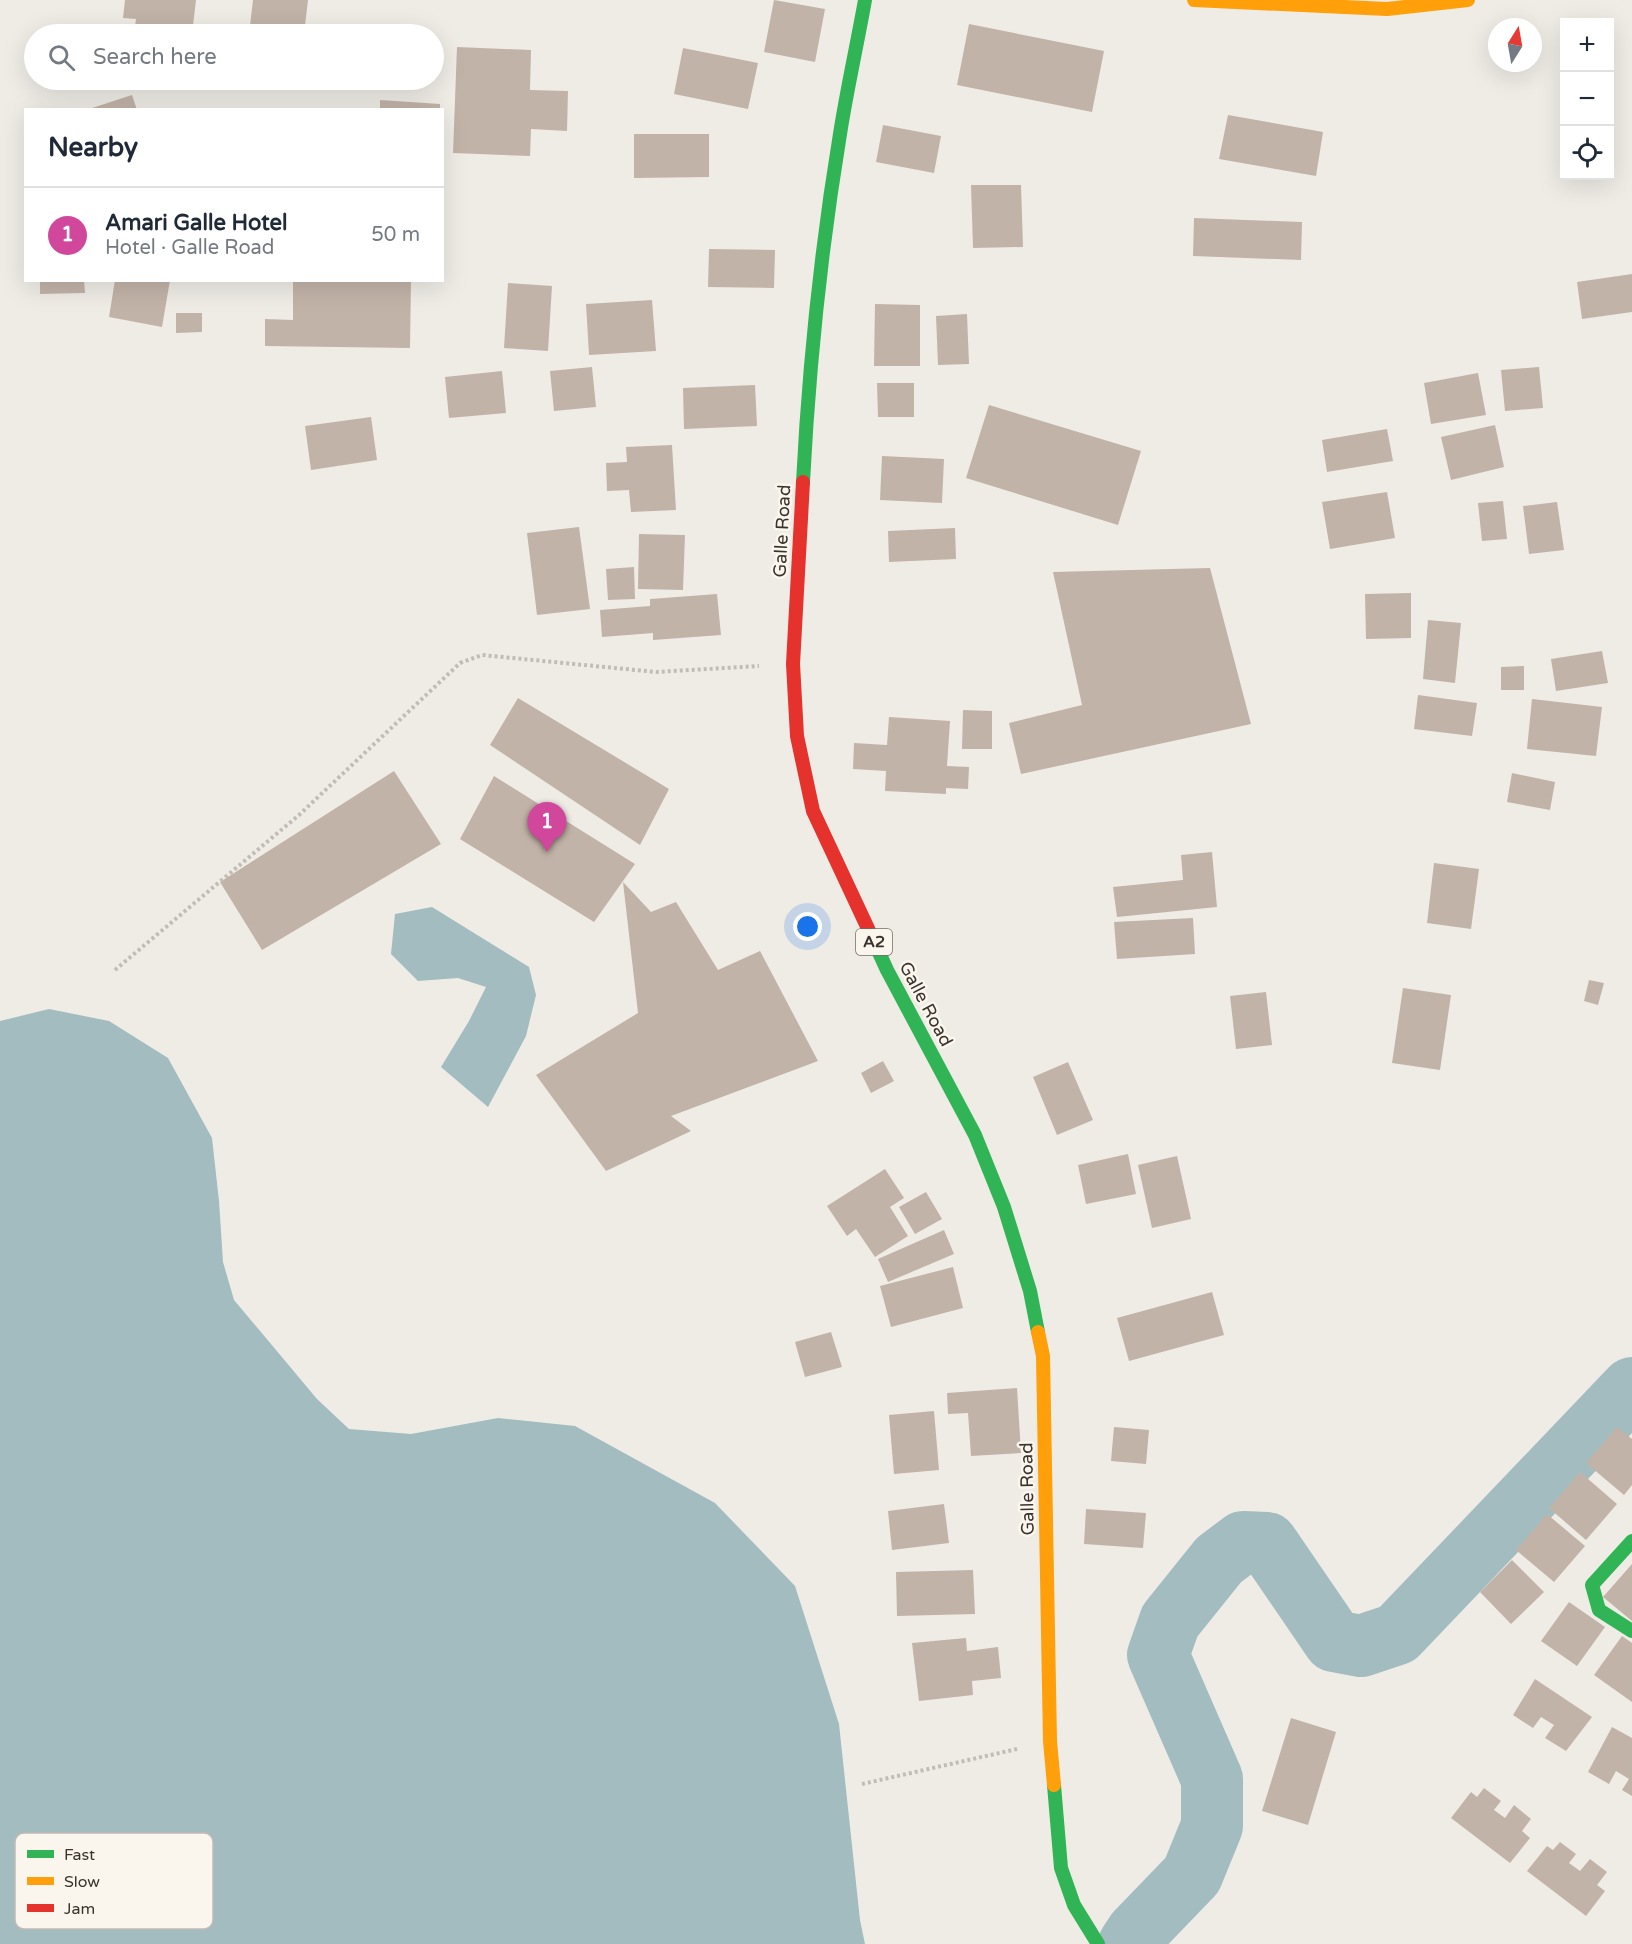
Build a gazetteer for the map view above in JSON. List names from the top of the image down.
{
  "streets": {
    "main road": ["Galle Road", "A2"]
  },
  "legend": ["Fast", "Slow", "Jam"],
  "north": "top",
  "page": {
    "map_buttons": ["+", "−"],
    "search": "Search here",
    "heading": "Nearby",
    "list": [
      {
        "mark": "1",
        "name": "Amari Galle Hotel",
        "note": "Hotel · Galle Road",
        "value": "50 m"
      }
    ],
    "pins": "1"
  }
}
